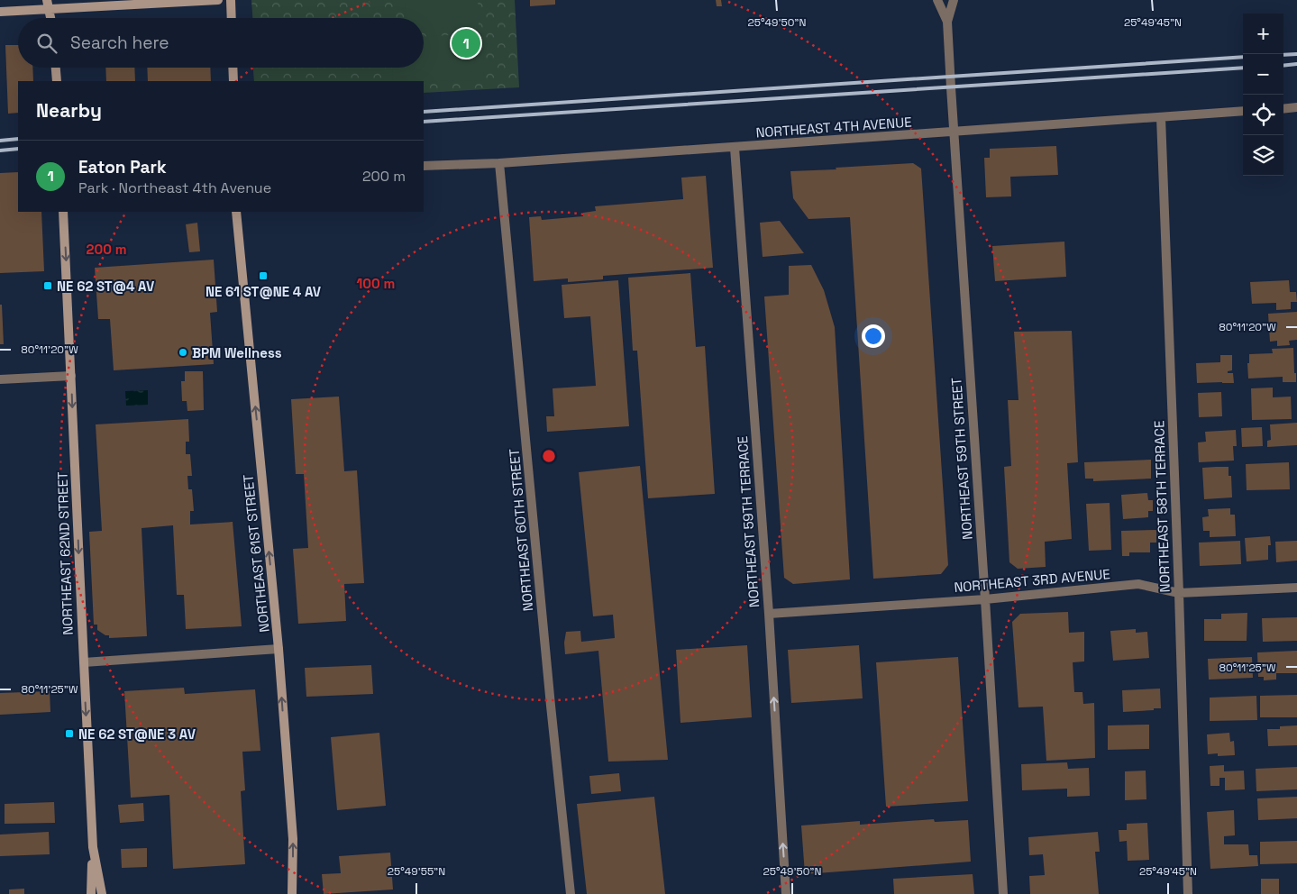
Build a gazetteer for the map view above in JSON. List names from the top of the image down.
{
  "streets": {
    "main road": ["NORTHEAST 62ND STREET", "NORTHEAST 61ST STREET"],
    "street": [
      "NORTHEAST 4TH AVENUE",
      "NORTHEAST 59TH STREET",
      "NORTHEAST 58TH TERRACE",
      "NORTHEAST 59TH TERRACE",
      "NORTHEAST 60TH STREET",
      "NORTHEAST 3RD AVENUE"
    ]
  },
  "crossings": [
    ["NORTHEAST 4TH AVENUE", "NORTHEAST 59TH STREET"],
    ["NORTHEAST 4TH AVENUE", "NORTHEAST 58TH TERRACE"],
    ["NORTHEAST 4TH AVENUE", "NORTHEAST 59TH TERRACE"],
    ["NORTHEAST 4TH AVENUE", "NORTHEAST 60TH STREET"],
    ["NORTHEAST 59TH STREET", "NORTHEAST 3RD AVENUE"],
    ["NORTHEAST 58TH TERRACE", "NORTHEAST 3RD AVENUE"],
    ["NORTHEAST 59TH TERRACE", "NORTHEAST 3RD AVENUE"]
  ],
  "one_way": ["NORTHEAST 59TH TERRACE", "NORTHEAST 62ND STREET", "NORTHEAST 61ST STREET"],
  "places": {
    "transit": ["NE 61 ST@NE 4 AV", "NE 62 ST@4 AV", "NE 62 ST@NE 3 AV"],
    "other": ["BPM Wellness"]
  },
  "page": {
    "map_buttons": ["+", "−"],
    "search": "Search here",
    "pins": "1",
    "heading": "Nearby",
    "list": [
      {
        "mark": "1",
        "name": "Eaton Park",
        "note": "Park · Northeast 4th Avenue",
        "value": "200 m"
      }
    ]
  },
  "coordinates": [
    "25°49'50\"N",
    "25°49'45\"N",
    "80°11'20\"W",
    "80°11'25\"W",
    "25°49'55\"N"
  ],
  "rings": ["200 m", "100 m"]
}
